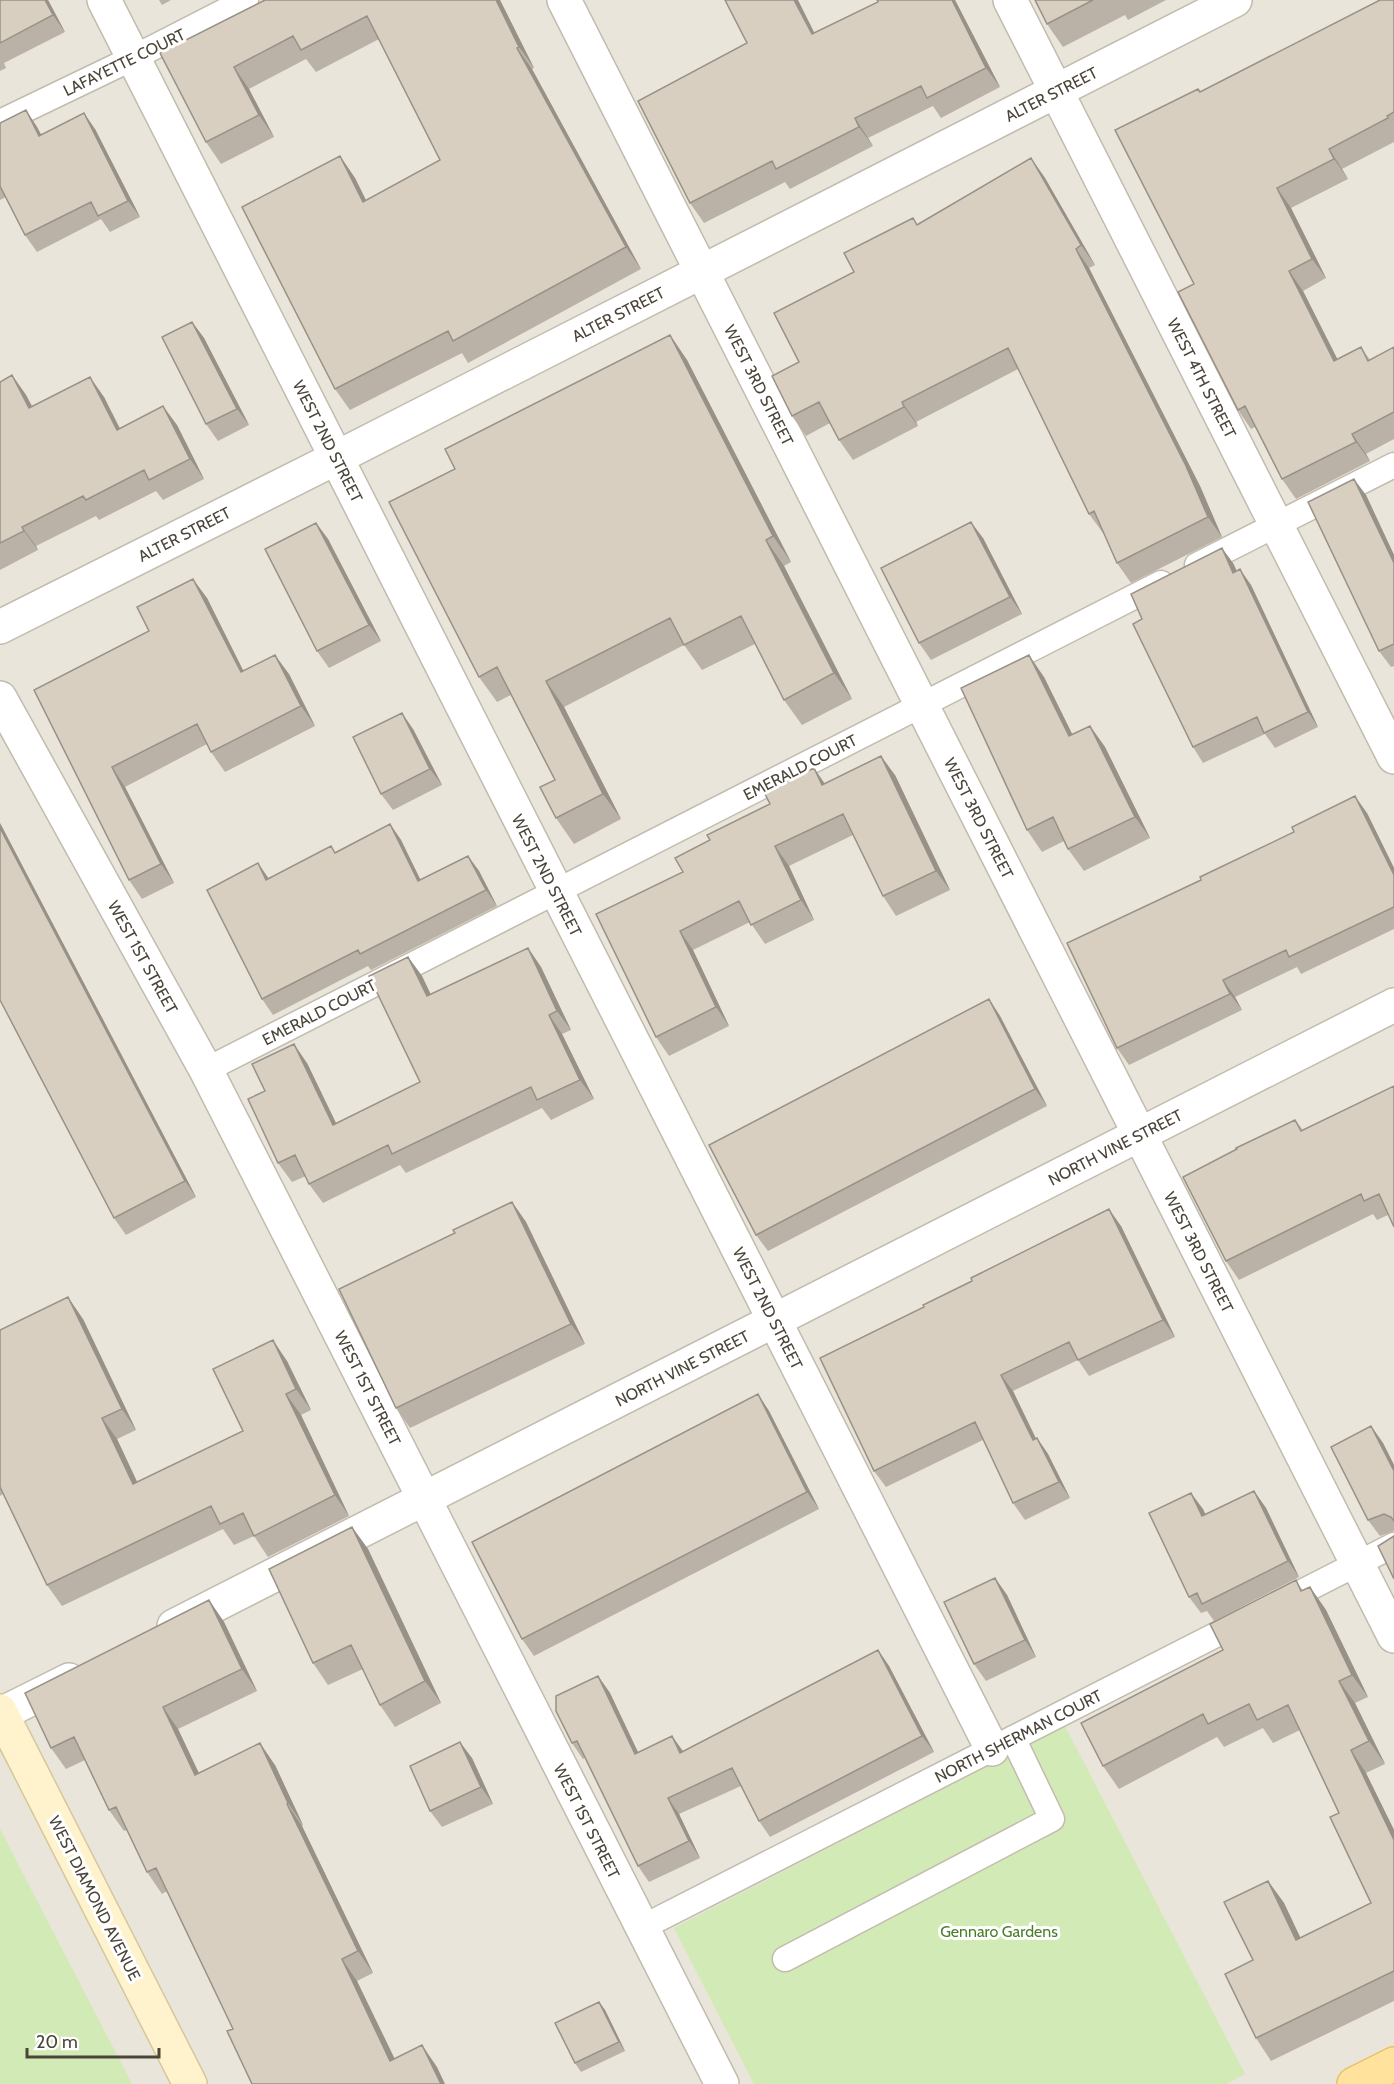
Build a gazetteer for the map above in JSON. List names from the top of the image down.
{
  "streets": {
    "street": [
      "ALTER STREET",
      "WEST 4TH STREET",
      "WEST 3RD STREET",
      "WEST 2ND STREET",
      "WEST 1ST STREET",
      "NORTH VINE STREET",
      "WEST DIAMOND AVENUE"
    ],
    "lane": ["LAFAYETTE COURT", "EMERALD COURT", "NORTH SHERMAN COURT"]
  },
  "crossings": [
    ["LAFAYETTE COURT", "WEST 2ND STREET"],
    ["ALTER STREET", "WEST 4TH STREET"],
    ["ALTER STREET", "WEST 3RD STREET"],
    ["ALTER STREET", "WEST 2ND STREET"],
    ["WEST 4TH STREET", "EMERALD COURT"],
    ["WEST 3RD STREET", "EMERALD COURT"],
    ["WEST 3RD STREET", "NORTH VINE STREET"],
    ["WEST 3RD STREET", "NORTH SHERMAN COURT"],
    ["WEST 2ND STREET", "EMERALD COURT"],
    ["WEST 2ND STREET", "NORTH VINE STREET"],
    ["WEST 2ND STREET", "NORTH SHERMAN COURT"],
    ["EMERALD COURT", "WEST 1ST STREET"],
    ["WEST 1ST STREET", "NORTH VINE STREET"],
    ["WEST 1ST STREET", "NORTH SHERMAN COURT"]
  ],
  "parks": ["Gennaro Gardens"],
  "scale_bar": "20 m"
}
